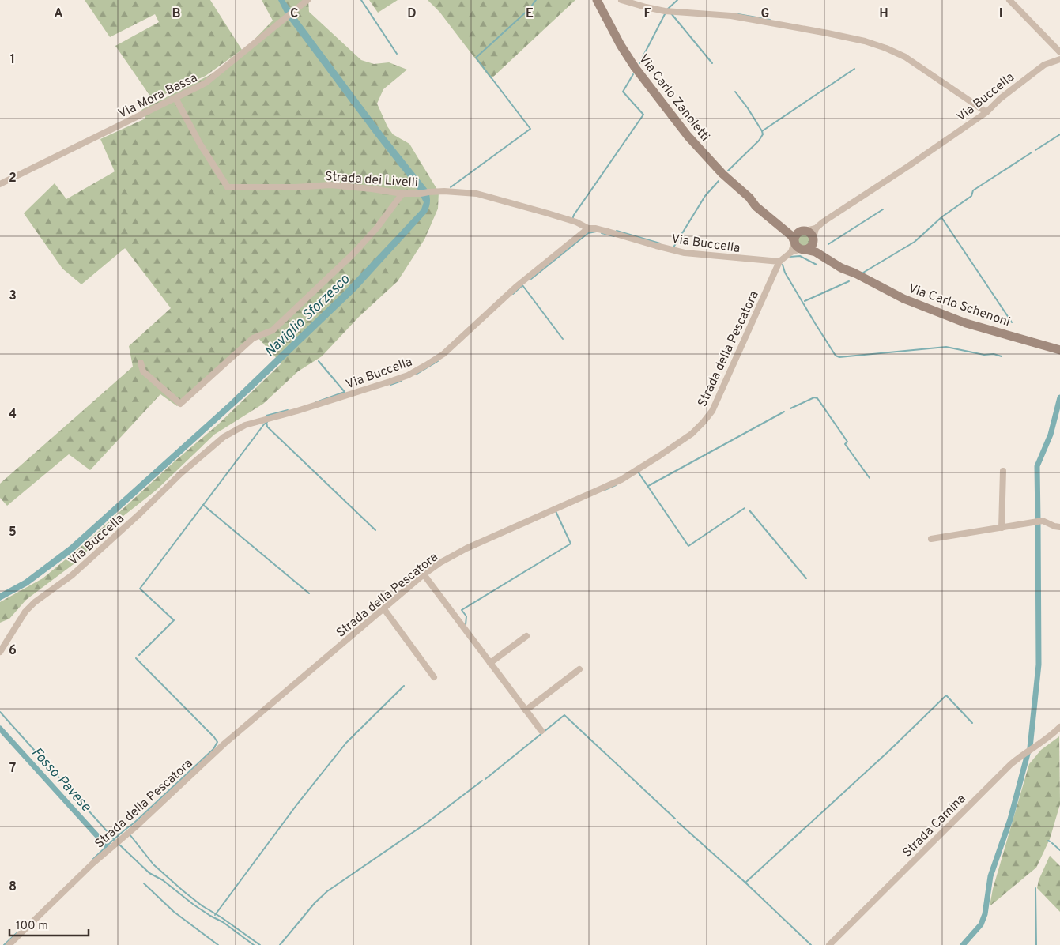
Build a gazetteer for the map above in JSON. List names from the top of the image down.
{
  "streets": {
    "main road": ["Via Carlo Zanoletti", "Via Carlo Schenoni"],
    "street": [
      "Via Mora Bassa",
      "Via Buccella",
      "Strada dei Livelli",
      "Strada della Pescatora",
      "Strada Camina"
    ]
  },
  "crossings": [
    ["Via Mora Bassa", "Strada dei Livelli"],
    ["Via Buccella", "Via Carlo Zanoletti"],
    ["Via Buccella", "Strada dei Livelli"],
    ["Via Buccella", "Via Carlo Schenoni"],
    ["Via Buccella", "Strada della Pescatora"],
    ["Via Carlo Zanoletti", "Via Carlo Schenoni"]
  ],
  "water": ["Naviglio Sforzesco", "Fosso Pavese"],
  "scale_bar": "100 m",
  "grid": {
    "columns": [
      "A",
      "B",
      "C",
      "D",
      "E",
      "F",
      "G",
      "H",
      "I"
    ],
    "rows": [
      "1",
      "2",
      "3",
      "4",
      "5",
      "6",
      "7",
      "8"
    ]
  }
}
